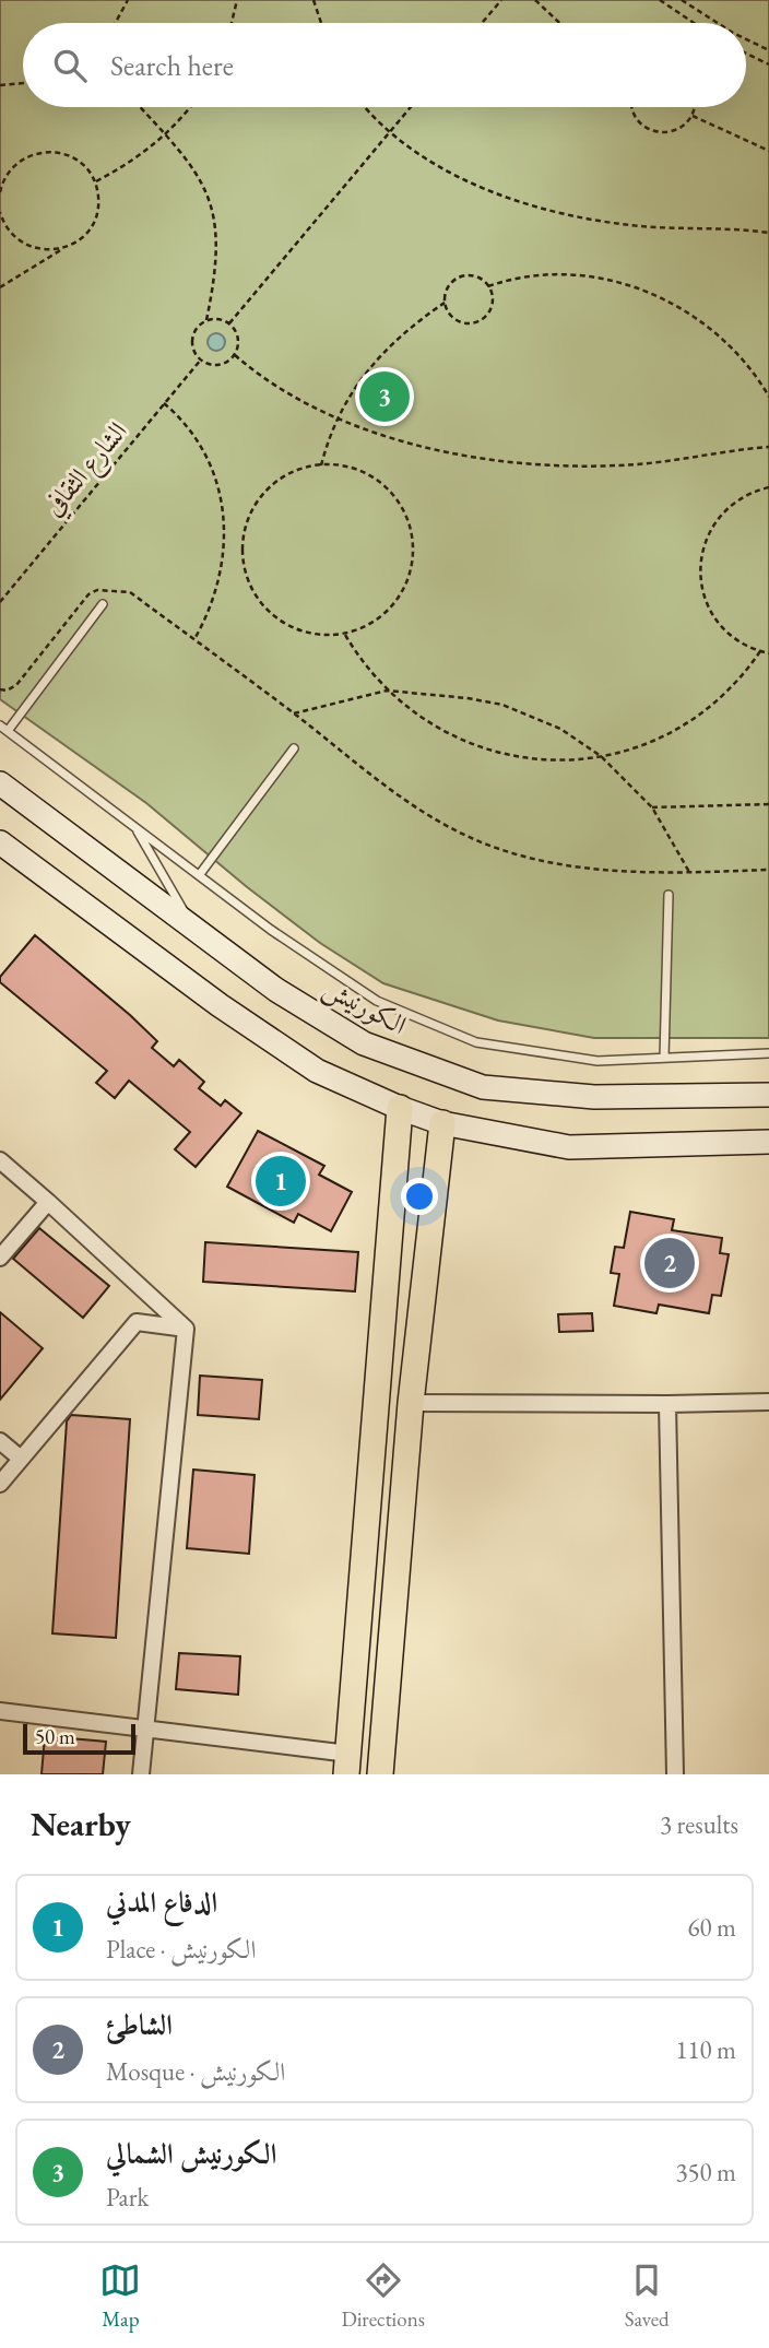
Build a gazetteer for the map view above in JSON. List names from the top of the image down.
{
  "streets": {
    "main road": ["الكورنيش"],
    "path": ["الشارع الثقافي"]
  },
  "scale_bar": "50 m",
  "page": {
    "search": "Search here",
    "pins": ["3", "1", "2"],
    "scale": "50 m",
    "heading": ["Nearby", "3 results"],
    "list": [
      {
        "mark": "1",
        "name": "الدفاع المدني",
        "note": "Place · الكورنيش",
        "value": "60 m"
      },
      {
        "mark": "2",
        "name": "الشاطئ",
        "note": "Mosque · الكورنيش",
        "value": "110 m"
      },
      {
        "mark": "3",
        "name": "الكورنيش الشمالي",
        "note": "Park",
        "value": "350 m"
      }
    ],
    "nav": ["Map", "Directions", "Saved"]
  }
}
